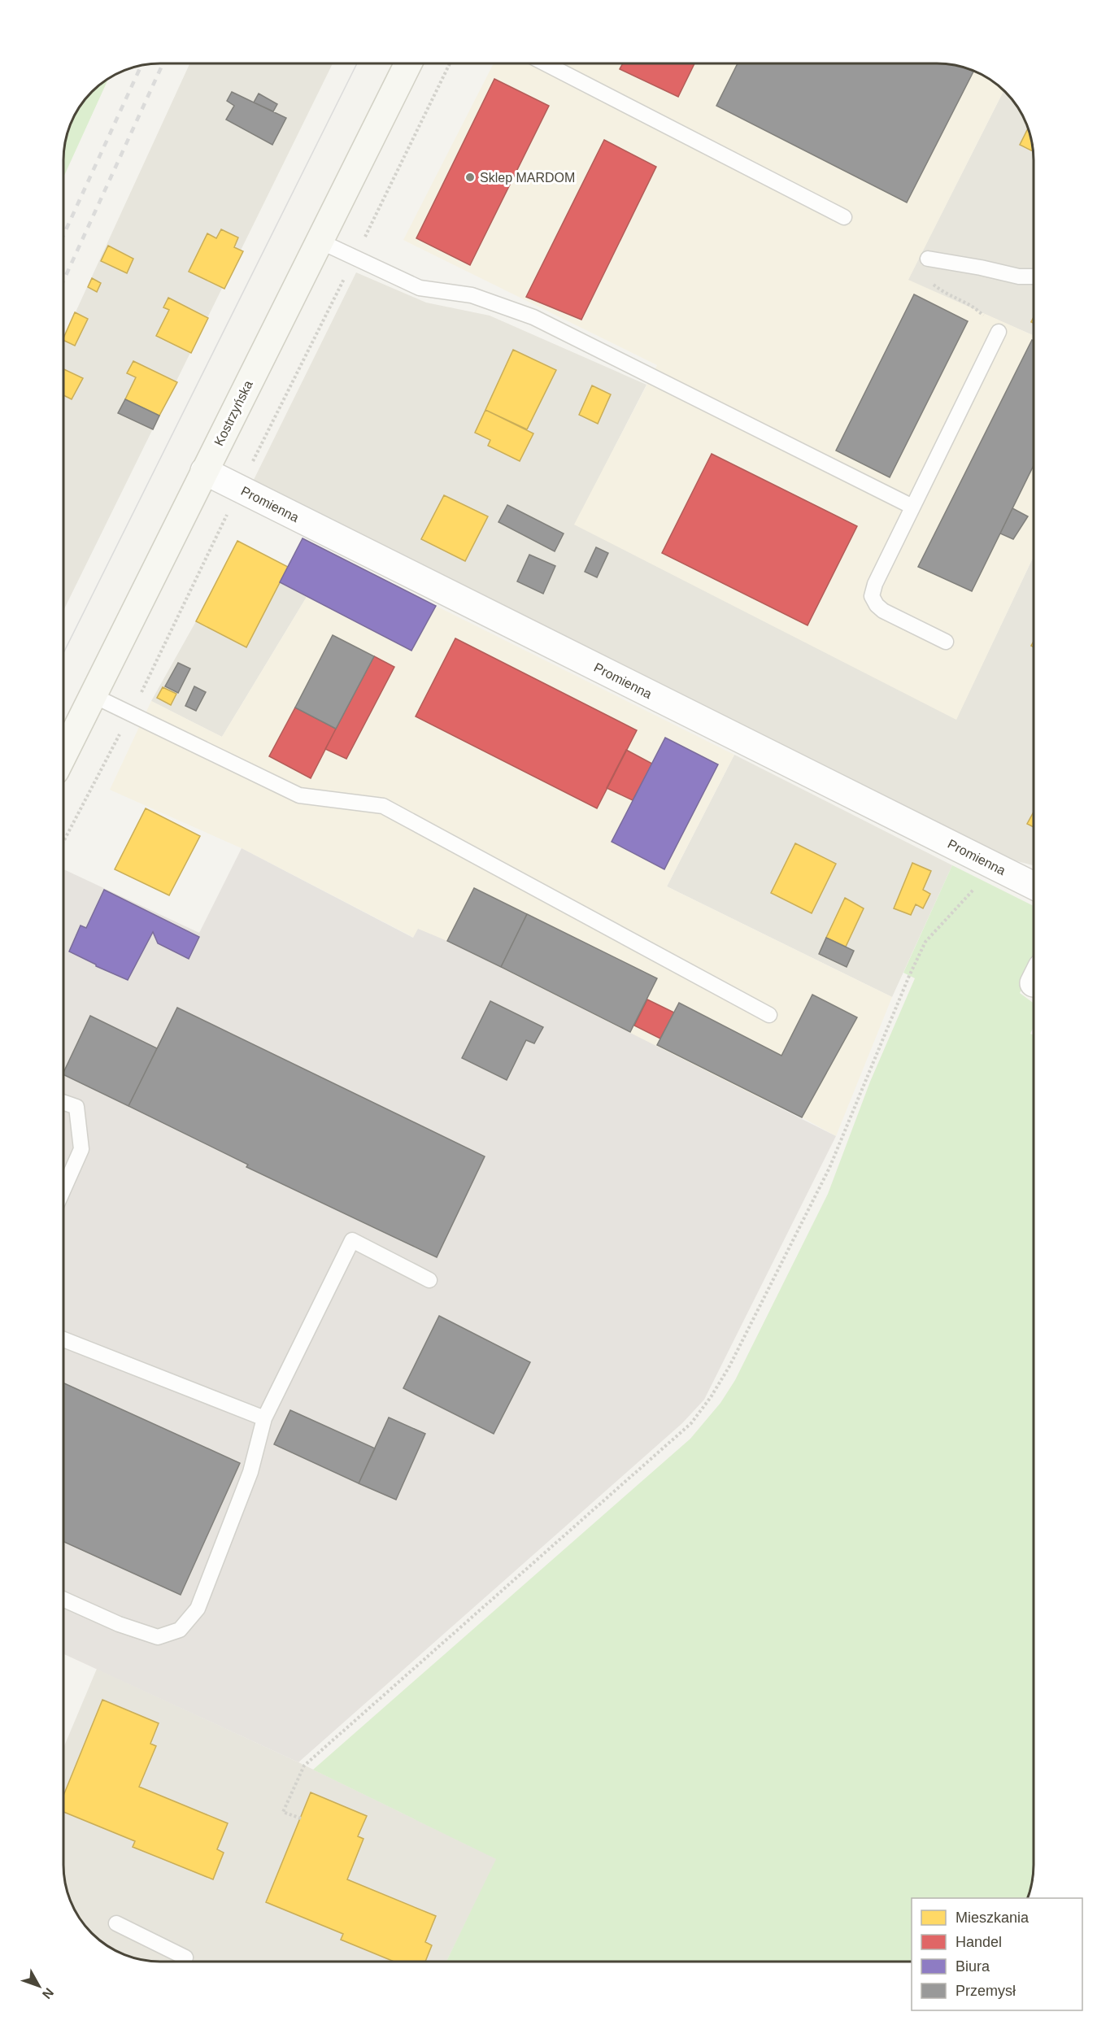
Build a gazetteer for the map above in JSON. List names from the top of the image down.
{
  "streets": {
    "main road": ["Kostrzyńska"],
    "street": ["Promienna"]
  },
  "crossings": [
    ["Kostrzyńska", "Promienna"]
  ],
  "places": ["Sklep MARDOM"],
  "legend": [
    "Mieszkania",
    "Handel",
    "Biura",
    "Przemysł"
  ],
  "north": "bottom right"
}
